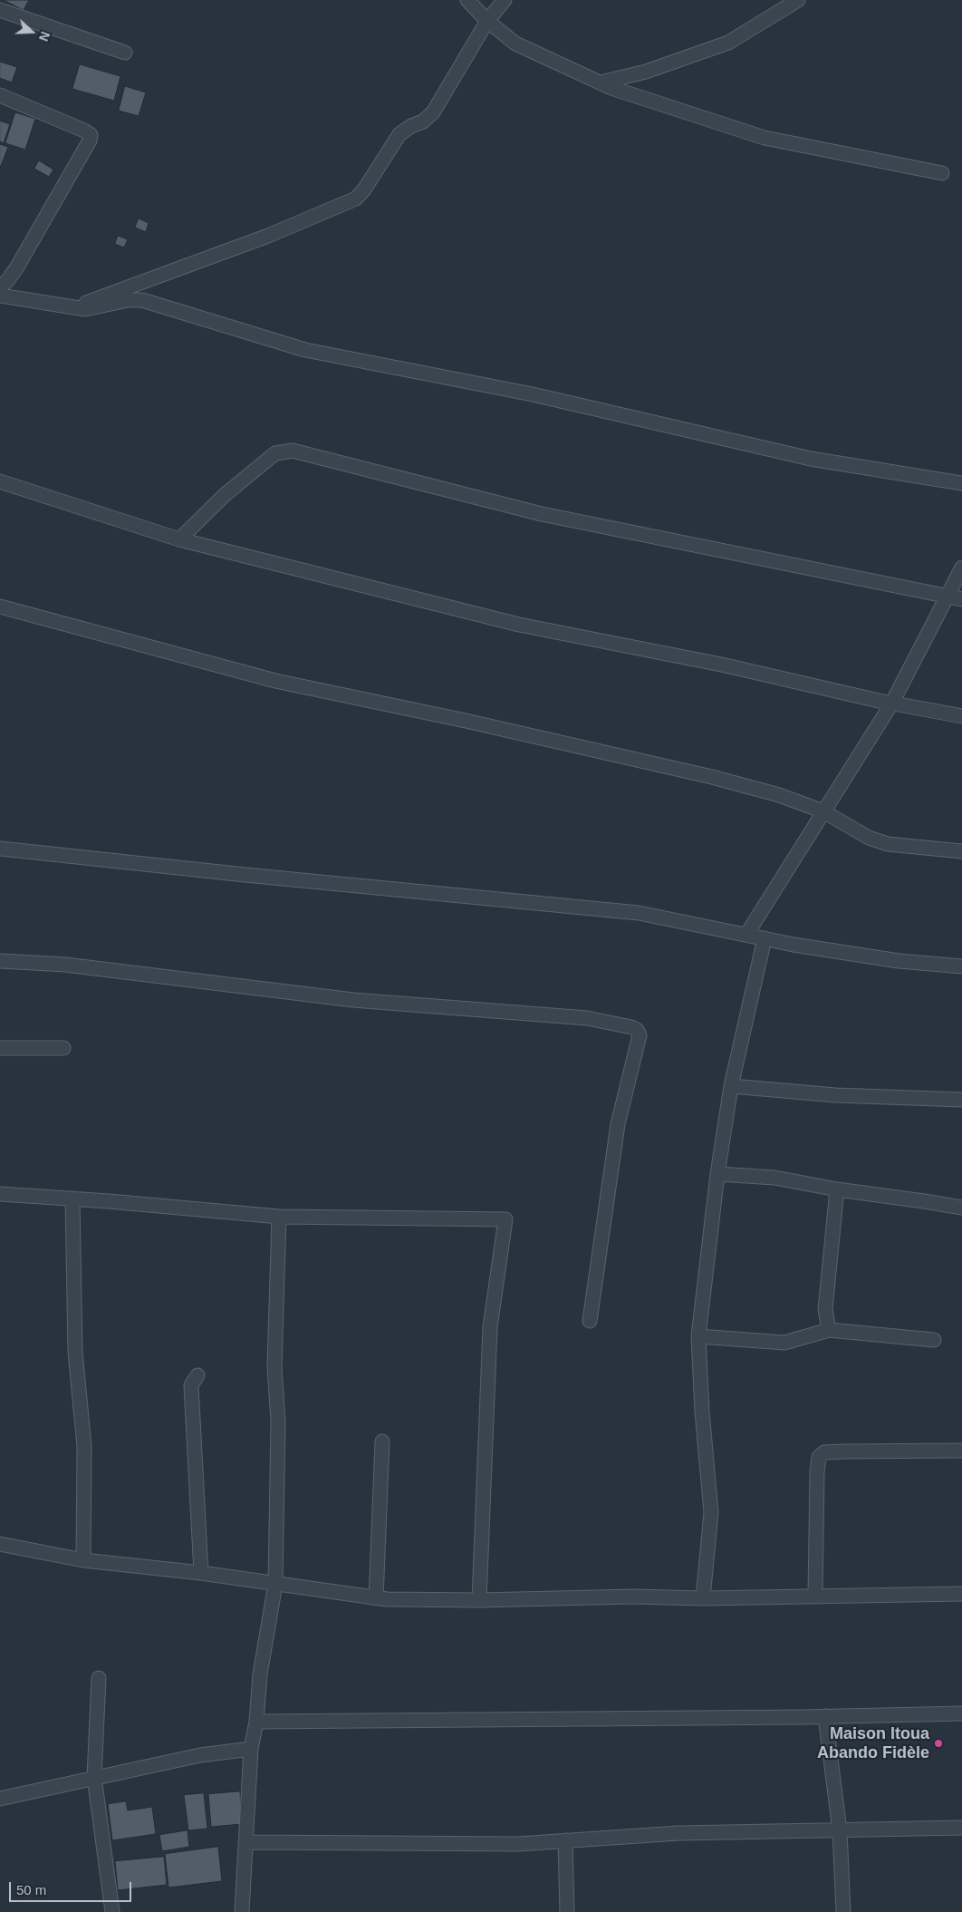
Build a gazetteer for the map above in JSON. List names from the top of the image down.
{
  "places": ["Maison Itoua Abando Fidèle"],
  "scale_bar": "50 m",
  "north": "right"
}
